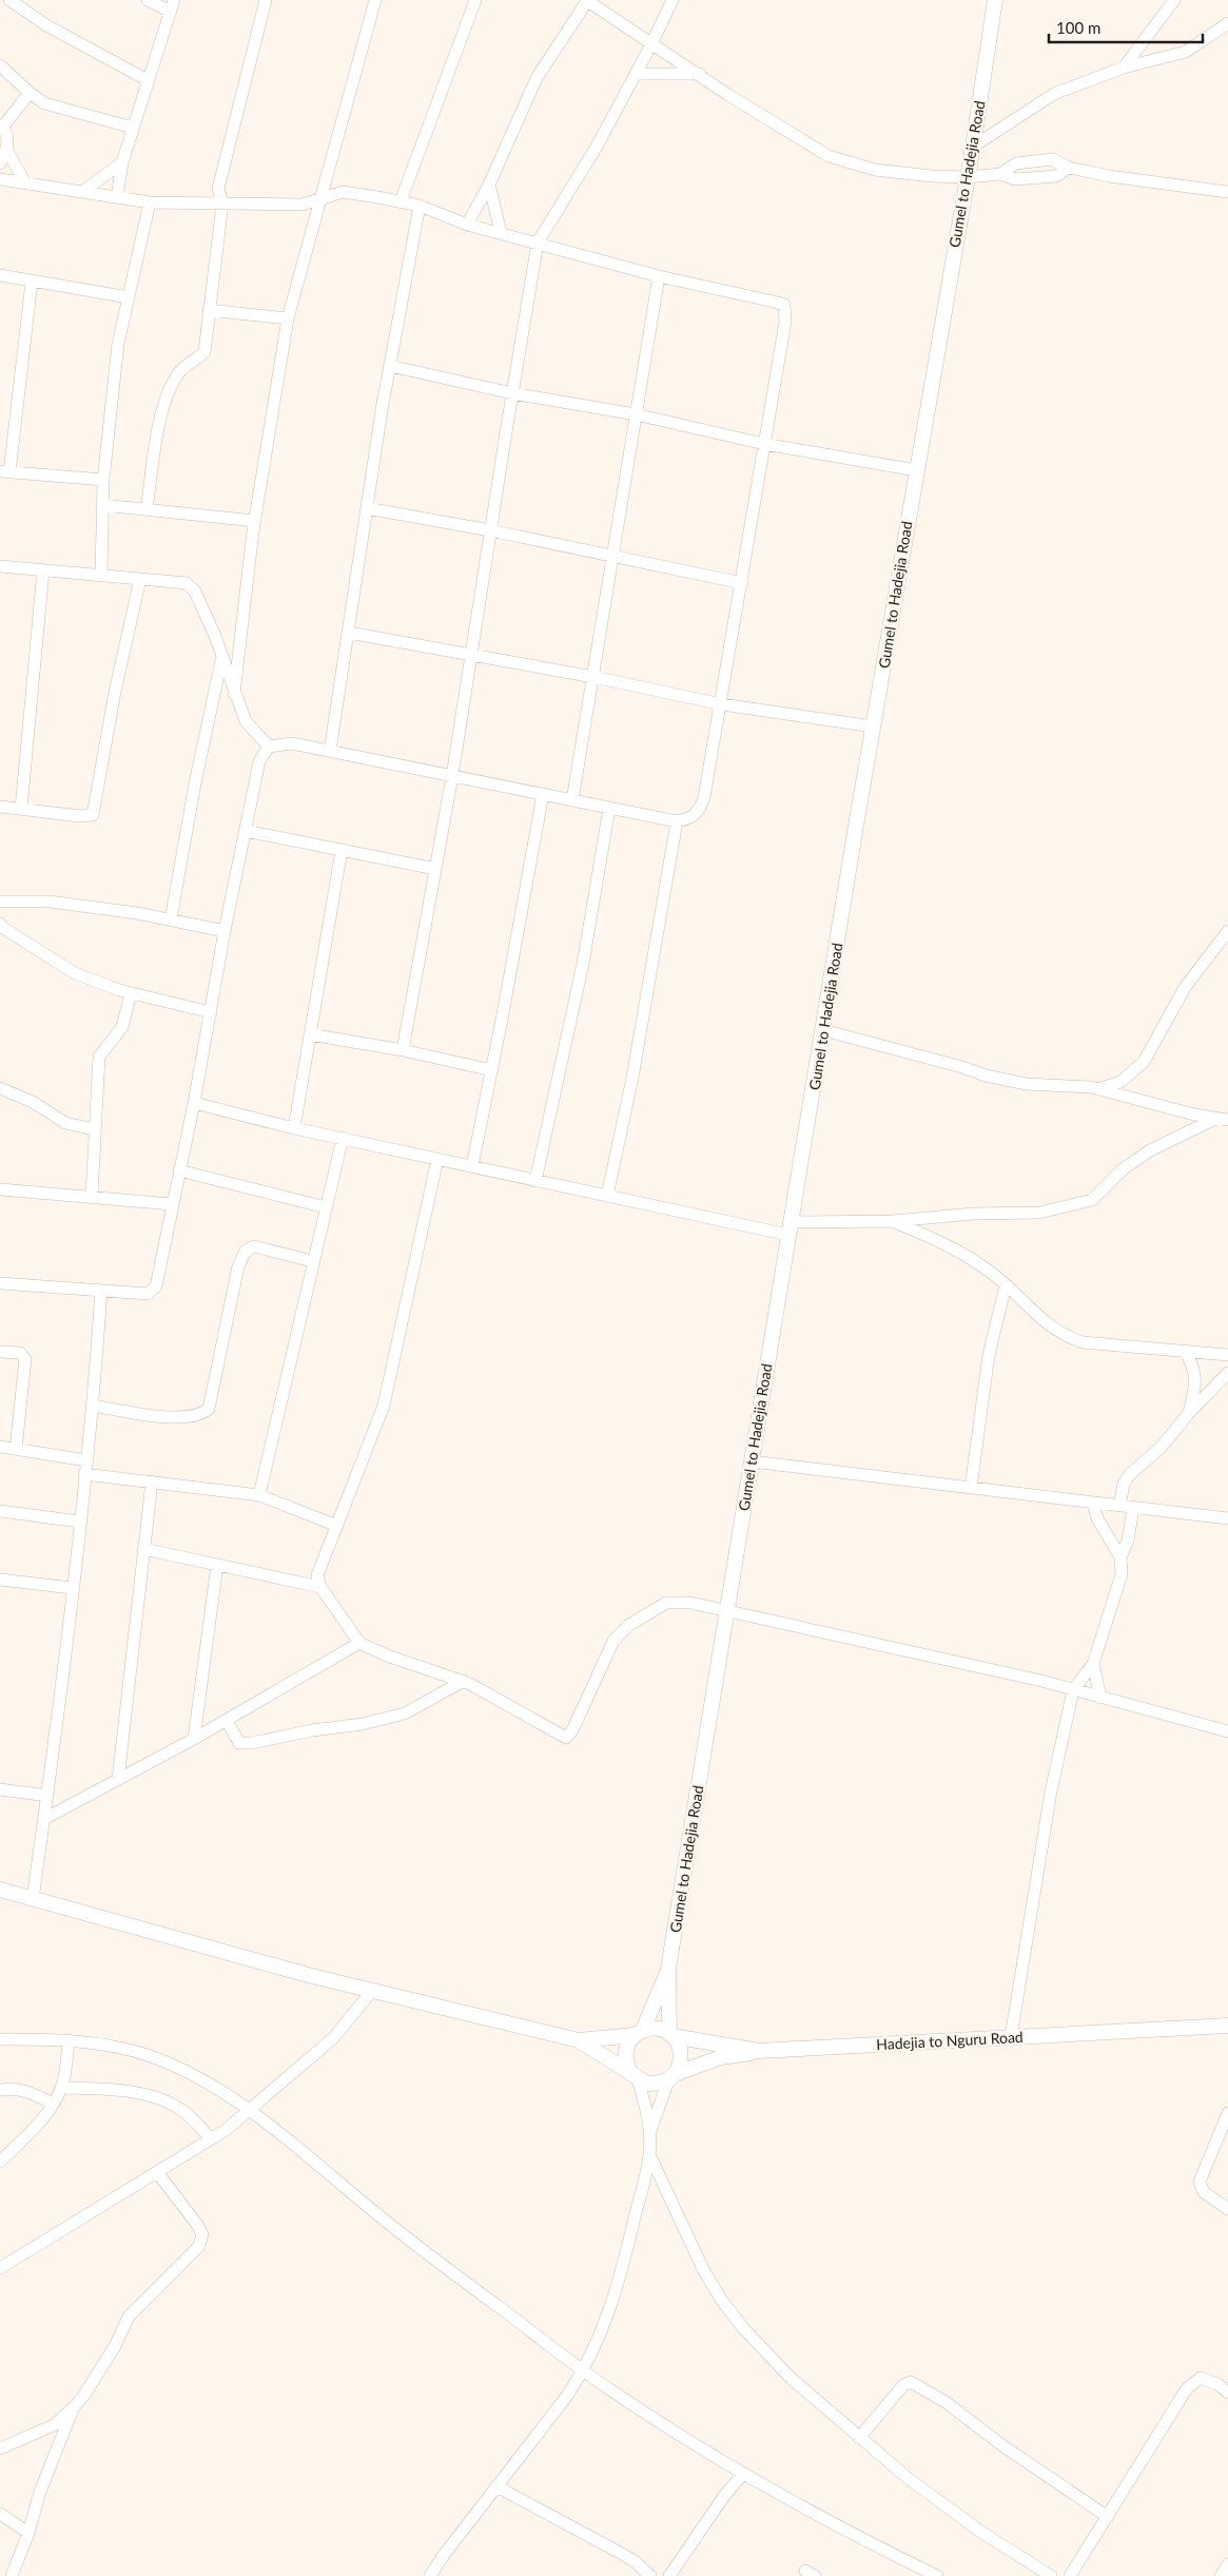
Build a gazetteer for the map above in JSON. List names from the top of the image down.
{
  "streets": {
    "main road": ["Gumel to Hadejia Road", "Hadejia to Nguru Road"]
  },
  "crossings": [
    ["Gumel to Hadejia Road", "Hadejia to Nguru Road"]
  ],
  "scale_bar": "100 m"
}
